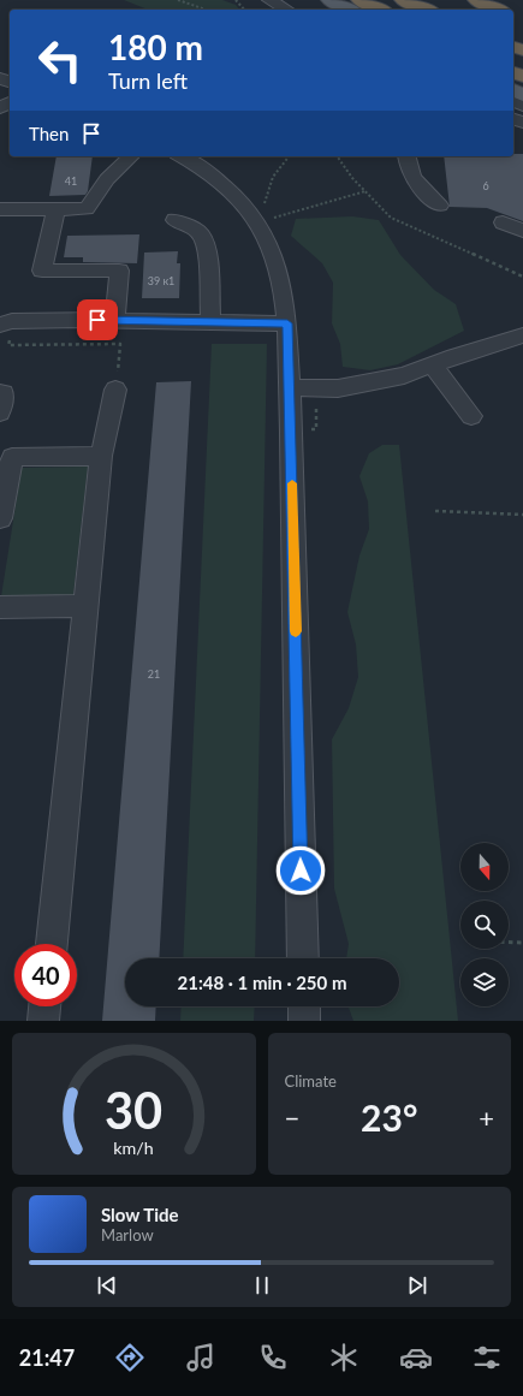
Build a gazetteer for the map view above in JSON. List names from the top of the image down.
{
  "house_numbers": [
    "41",
    "6",
    "39 к1",
    "21"
  ],
  "north": "bottom",
  "page": {
    "turn": ["180 m", "Turn left"],
    "then": "Then",
    "limit": "40",
    "trip": "21:48 · 1 min · 250 m",
    "tile": "Climate",
    "heat": ["−", "23°", "+"],
    "song": ["Slow Tide", "Marlow"],
    "tabs": "21:47",
    "gauge": ["30", "km/h"]
  }
}
